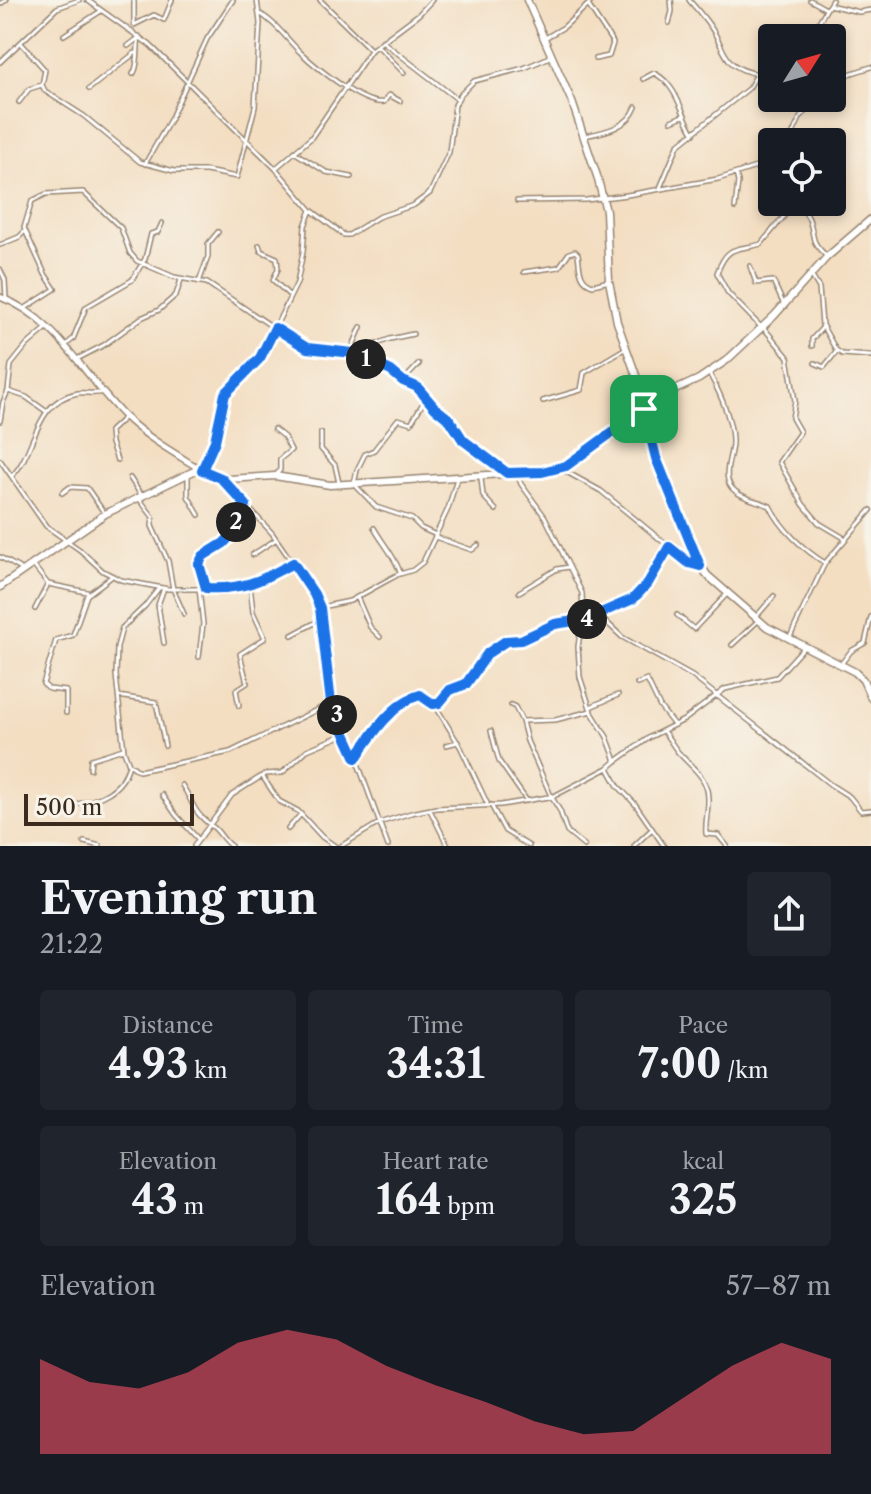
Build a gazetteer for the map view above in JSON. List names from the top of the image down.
{
  "scale_bar": "500 m",
  "north": "top right",
  "page": {
    "pins": [
      "1",
      "2",
      "4",
      "3"
    ],
    "scale": "500 m",
    "heading": ["Evening run", "21:22"],
    "stats": [
      ["Distance", "4.93 km"],
      ["Time", "34:31"],
      ["Pace", "7:00 /km"],
      ["Elevation", "43 m"],
      ["Heart rate", "164 bpm"],
      ["kcal", "325"]
    ],
    "chart": ["Elevation", "57–87 m"]
  }
}
